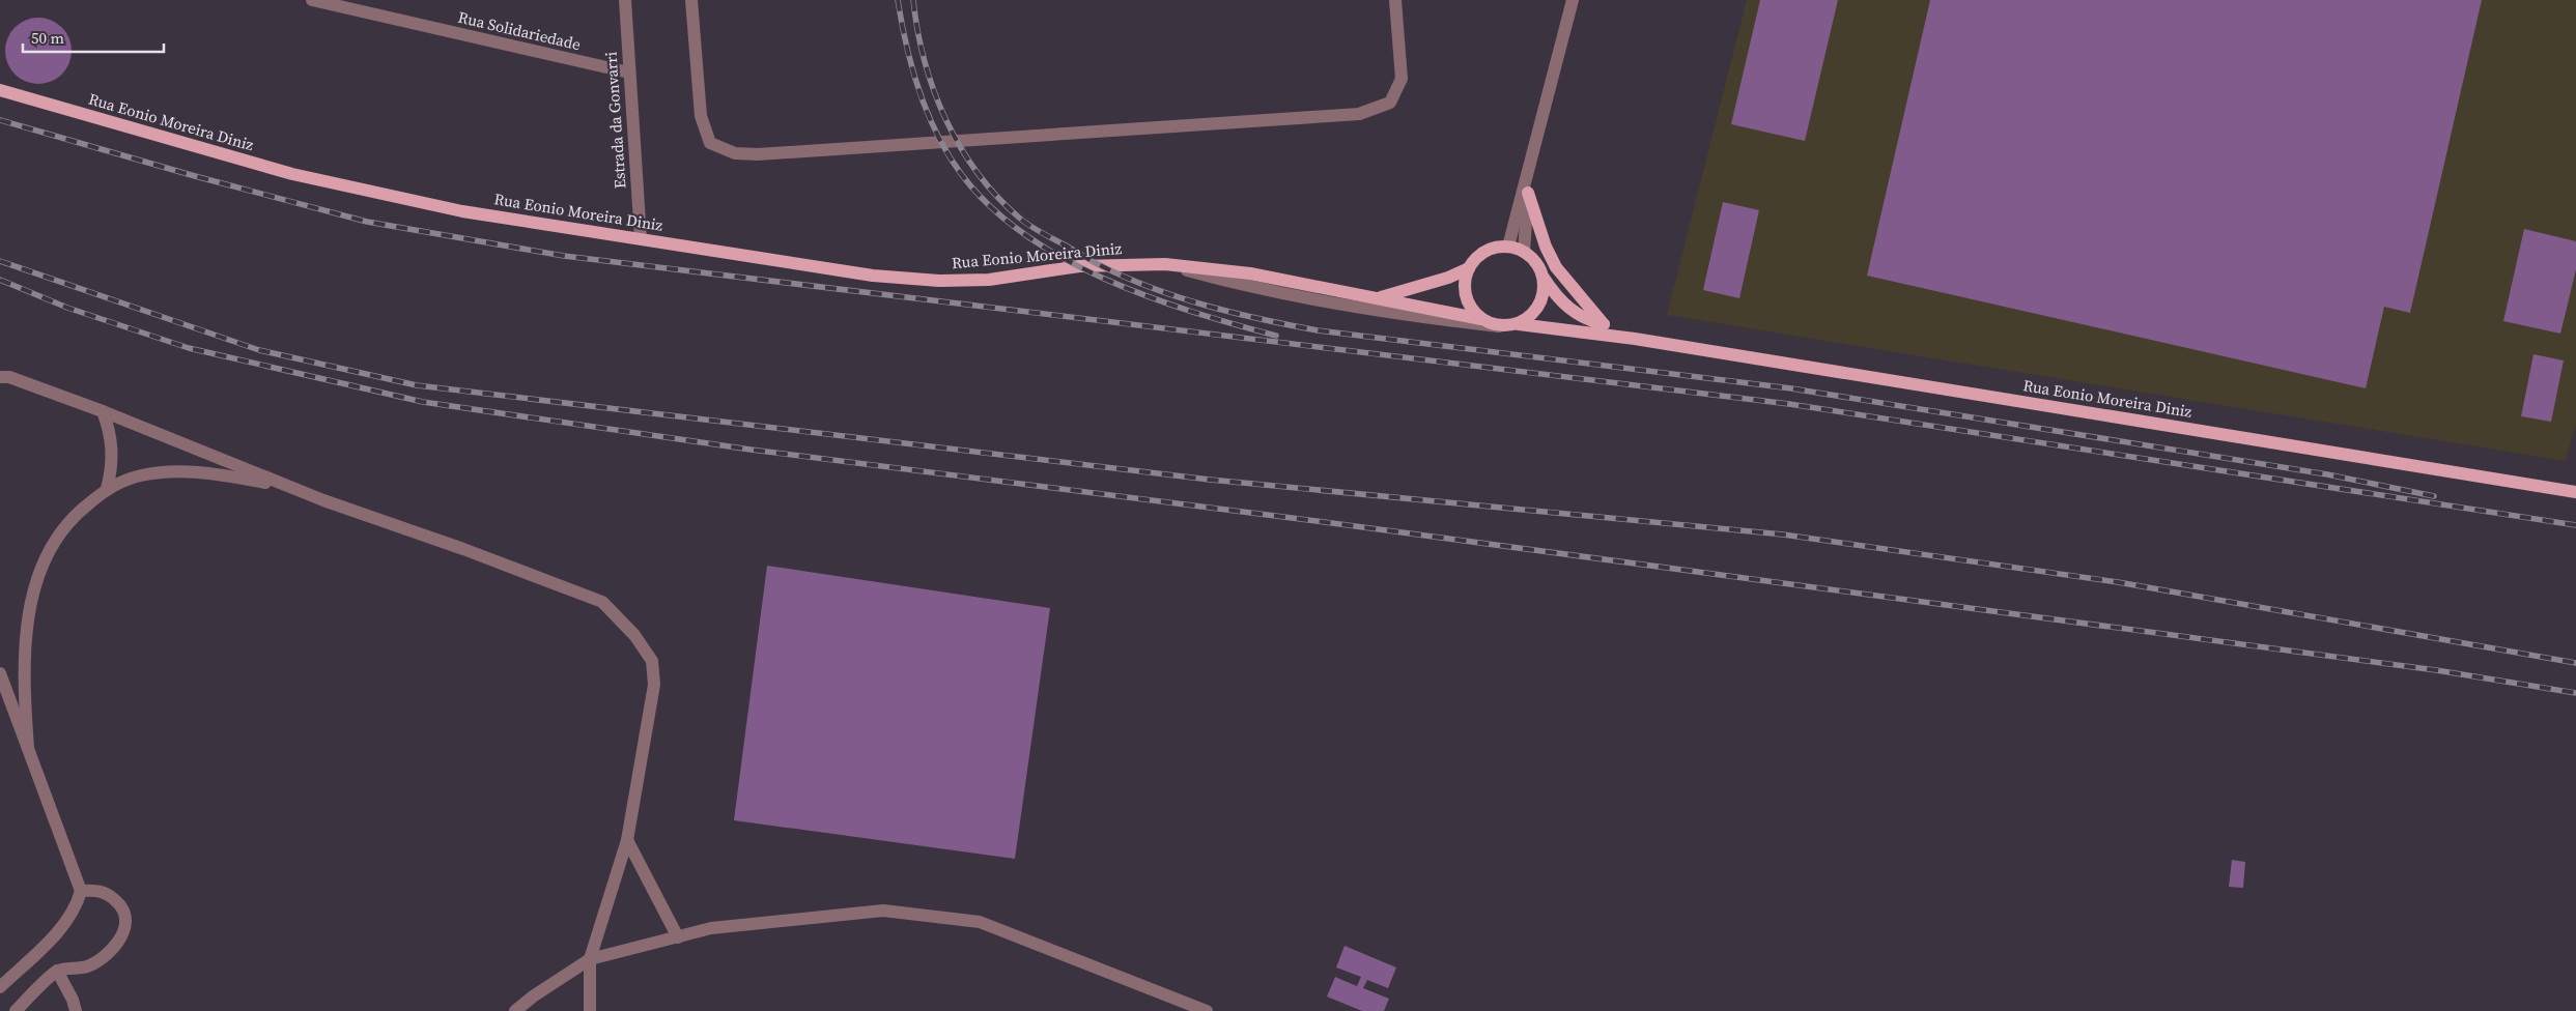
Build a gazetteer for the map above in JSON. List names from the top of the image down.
{
  "streets": {
    "main road": ["Rua Eonio Moreira Diniz"],
    "street": ["Rua Solidariedade", "Estrada da Gonvarri"]
  },
  "crossings": [
    ["Rua Solidariedade", "Estrada da Gonvarri"],
    ["Estrada da Gonvarri", "Rua Eonio Moreira Diniz"]
  ],
  "scale_bar": "50 m"
}
